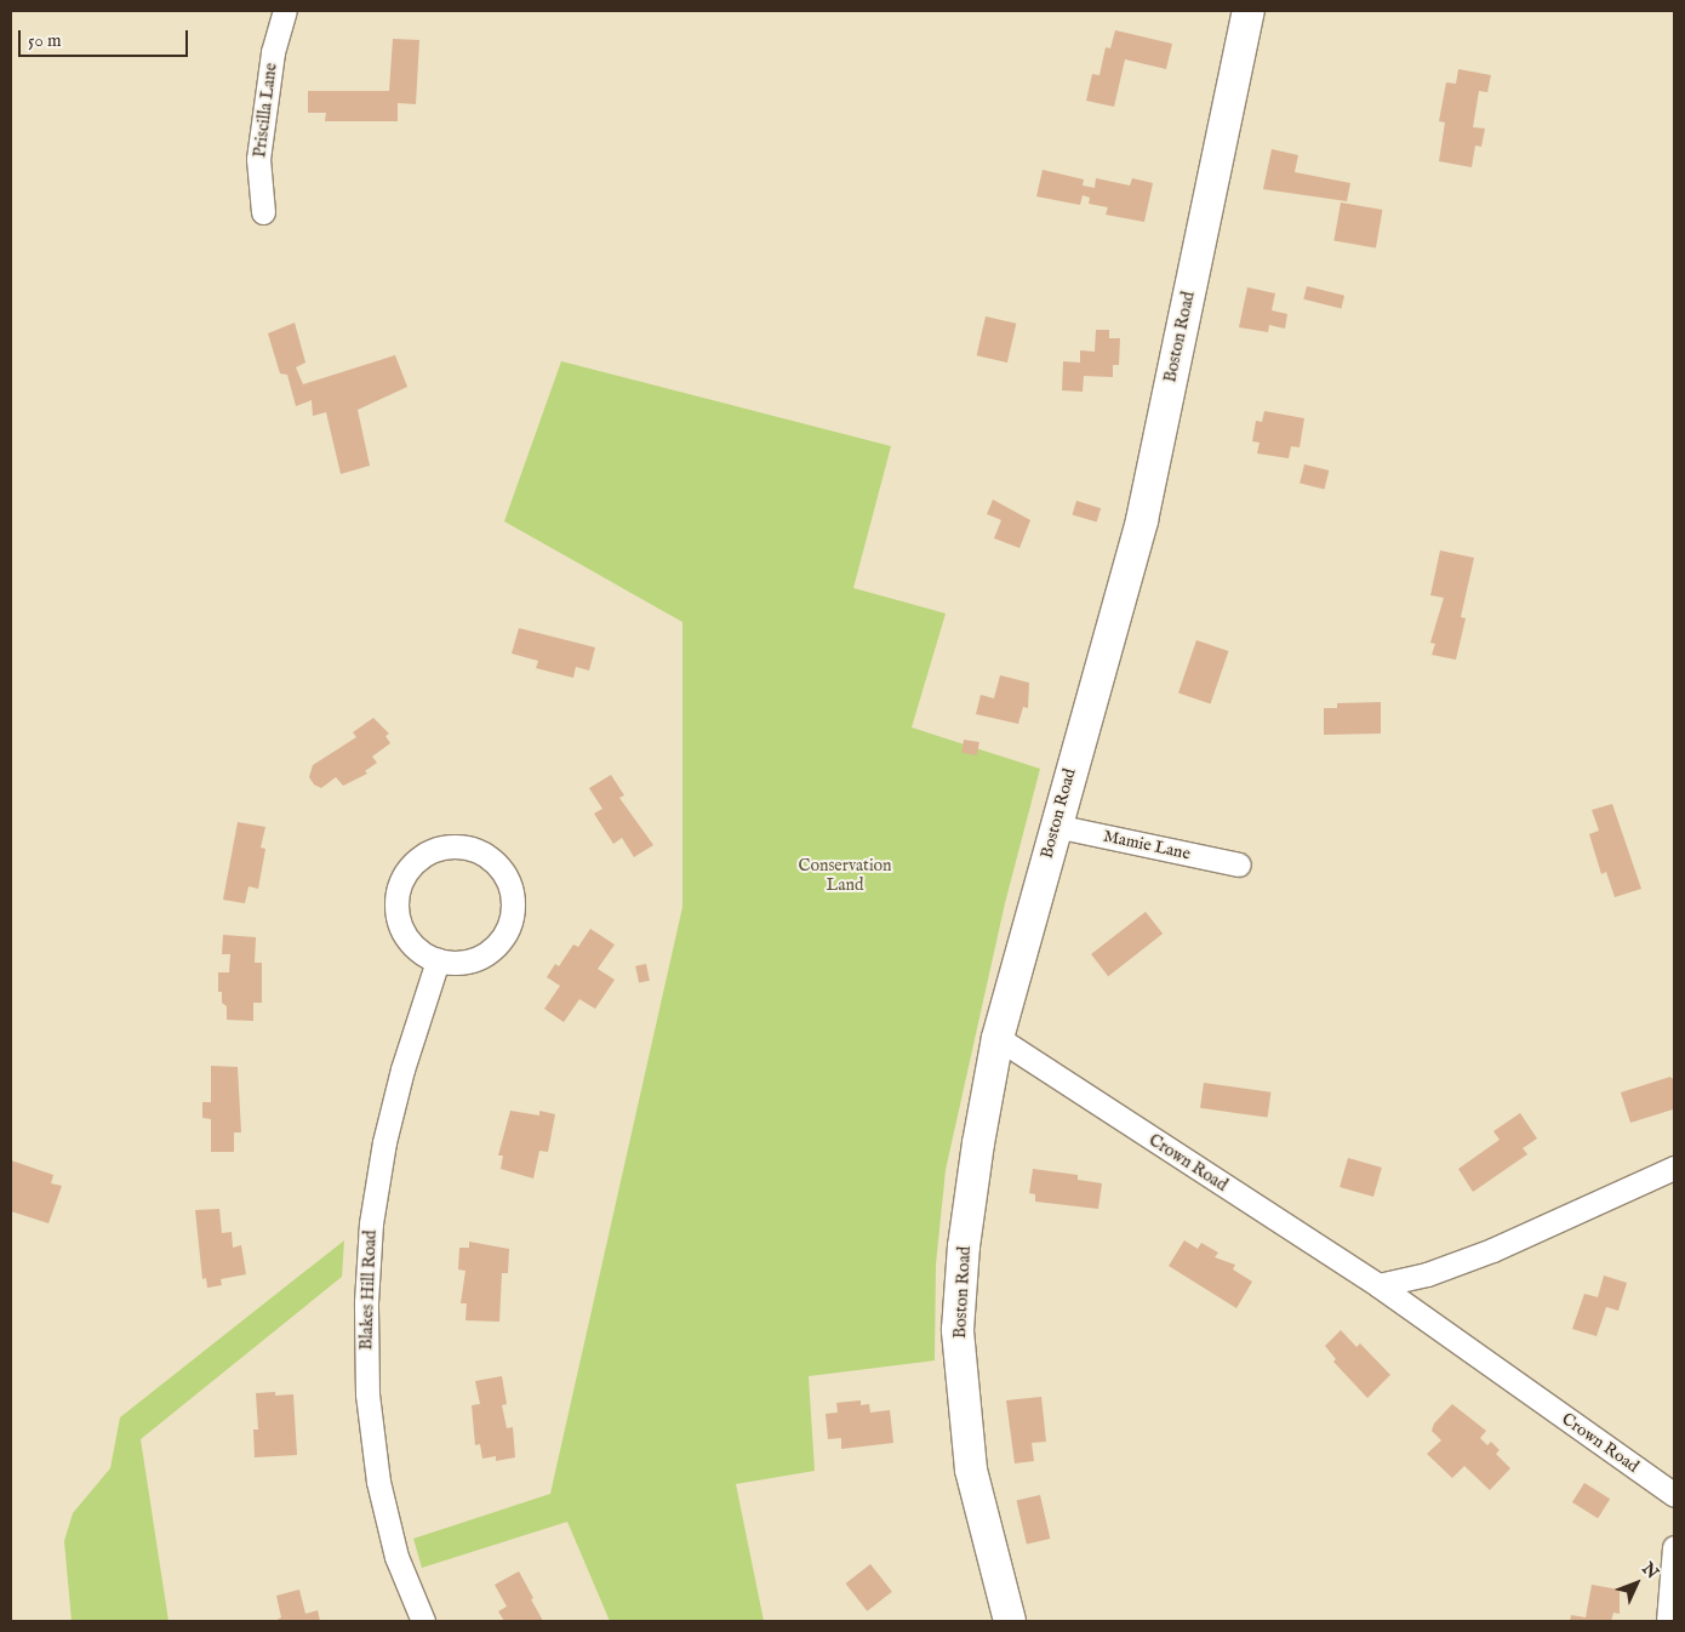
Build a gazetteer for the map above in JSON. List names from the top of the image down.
{
  "streets": {
    "main road": ["Boston Road"],
    "street": [
      "Priscilla Lane",
      "Mamie Lane",
      "Crown Road",
      "Blakes Hill Road"
    ]
  },
  "crossings": [
    ["Boston Road", "Mamie Lane"],
    ["Boston Road", "Crown Road"]
  ],
  "parks": ["Conservation Land"],
  "scale_bar": "50 m",
  "north": "top right"
}
